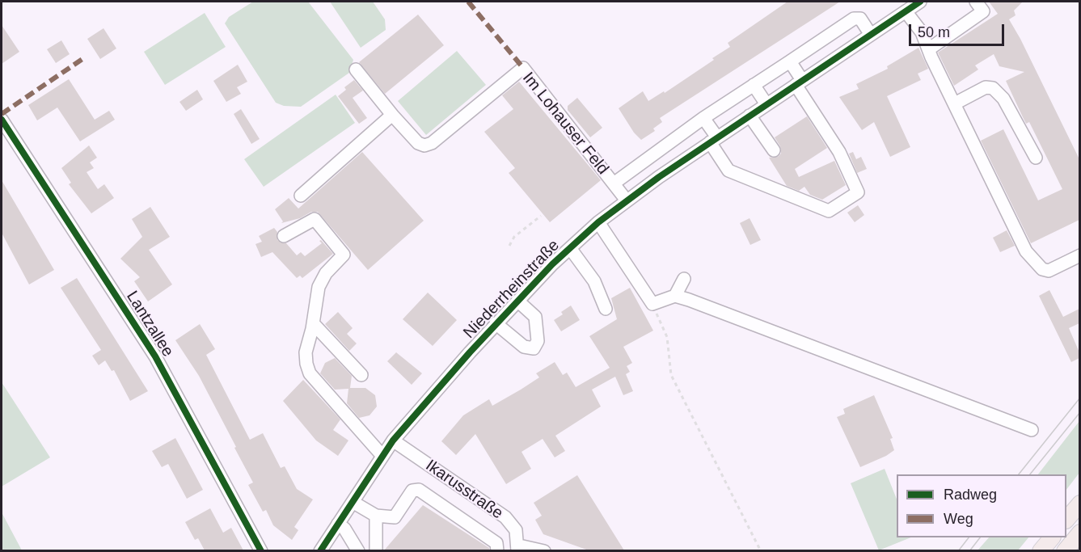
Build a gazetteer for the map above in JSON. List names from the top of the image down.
{
  "streets": {
    "street": [
      "Im Lohauser Feld",
      "Niederrheinstraße",
      "Lantzallee",
      "Ikarusstraße"
    ]
  },
  "crossings": [
    ["Im Lohauser Feld", "Niederrheinstraße"],
    ["Niederrheinstraße", "Ikarusstraße"]
  ],
  "legend": ["Radweg", "Weg"],
  "scale_bar": "50 m"
}
